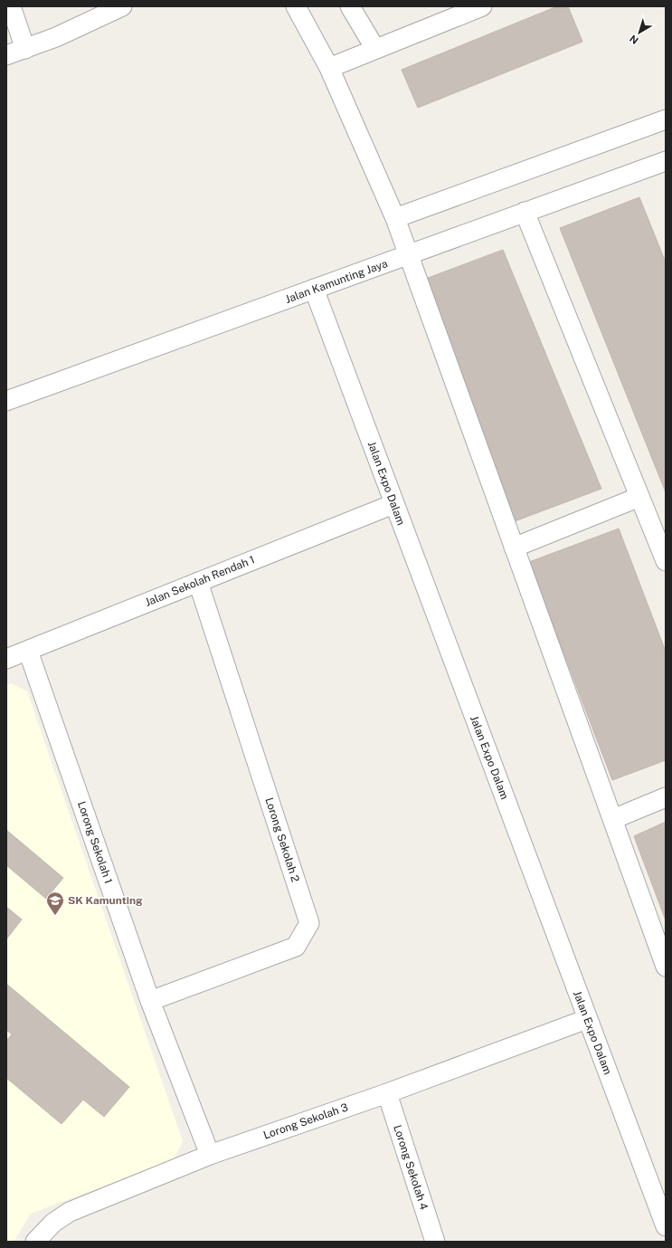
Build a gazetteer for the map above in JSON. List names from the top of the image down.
{
  "streets": {
    "street": [
      "Jalan Kamunting Jaya",
      "Jalan Expo Dalam",
      "Jalan Sekolah Rendah 1",
      "Lorong Sekolah 2",
      "Lorong Sekolah 1",
      "Lorong Sekolah 3",
      "Lorong Sekolah 4"
    ]
  },
  "crossings": [
    ["Jalan Kamunting Jaya", "Jalan Expo Dalam"],
    ["Jalan Expo Dalam", "Jalan Sekolah Rendah 1"],
    ["Jalan Expo Dalam", "Lorong Sekolah 3"],
    ["Jalan Sekolah Rendah 1", "Lorong Sekolah 2"],
    ["Jalan Sekolah Rendah 1", "Lorong Sekolah 1"],
    ["Lorong Sekolah 2", "Lorong Sekolah 1"],
    ["Lorong Sekolah 1", "Lorong Sekolah 3"],
    ["Lorong Sekolah 3", "Lorong Sekolah 4"]
  ],
  "places": {
    "school or university": ["SK Kamunting"]
  },
  "north": "bottom left"
}
